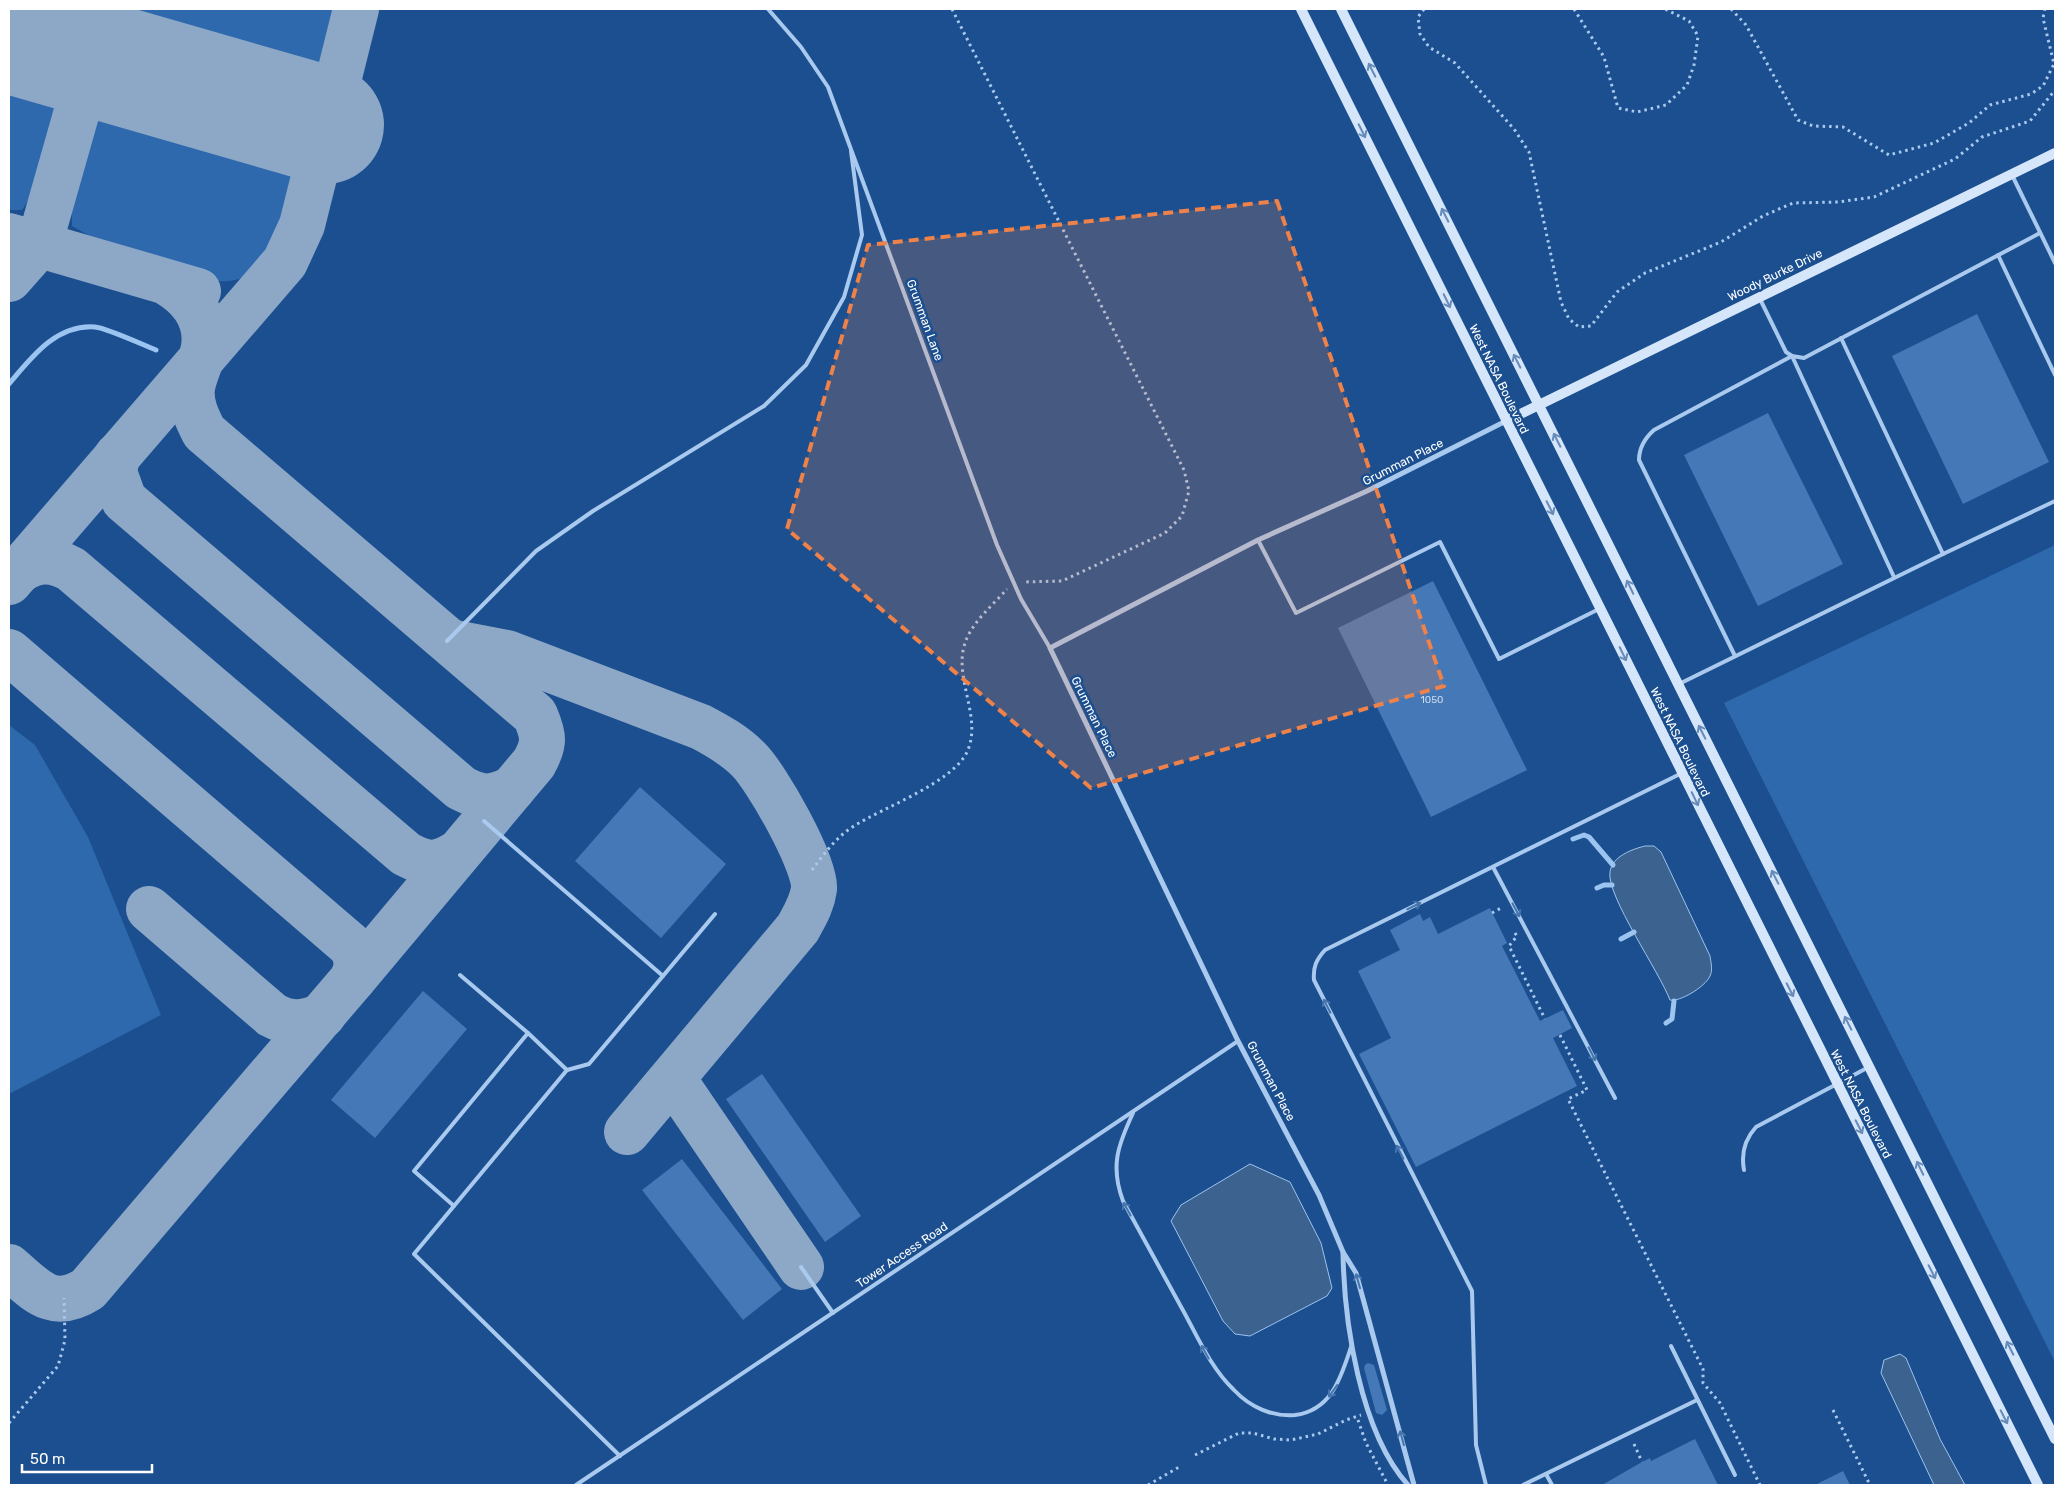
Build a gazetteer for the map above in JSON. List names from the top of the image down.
{
  "streets": {
    "main road": ["Woody Burke Drive", "West NASA Boulevard"],
    "street": ["Grumman Place"],
    "lane": ["Grumman Lane", "Tower Access Road"]
  },
  "crossings": [
    ["Woody Burke Drive", "West NASA Boulevard"],
    ["Woody Burke Drive", "Grumman Place"],
    ["Grumman Lane", "Grumman Place"],
    ["West NASA Boulevard", "Grumman Place"],
    ["Grumman Place", "Tower Access Road"]
  ],
  "house_numbers": ["1050"],
  "scale_bar": "50 m"
}
